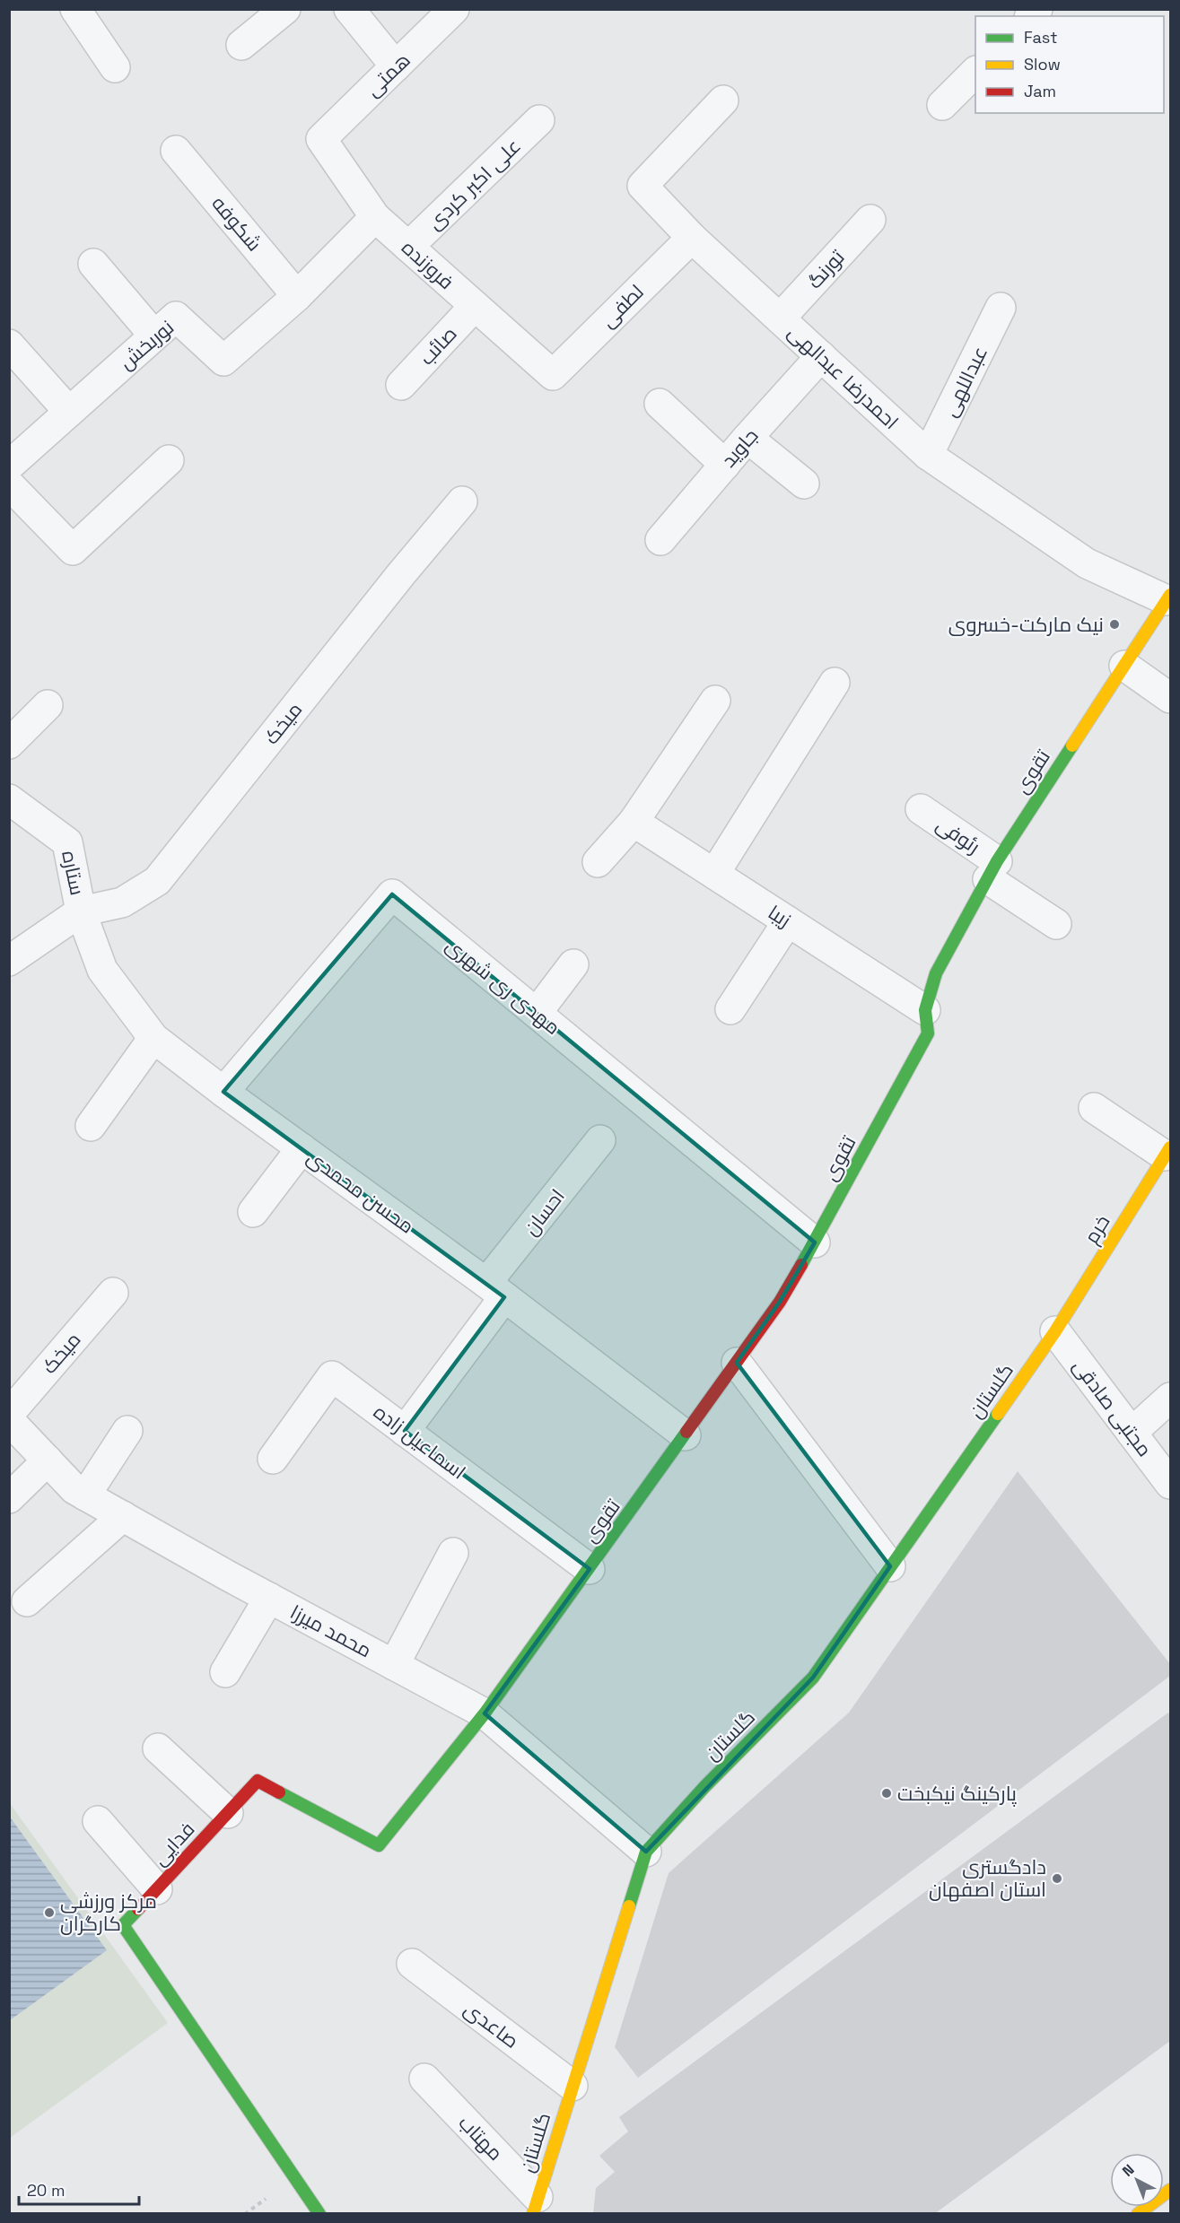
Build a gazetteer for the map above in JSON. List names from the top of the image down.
{
  "streets": {
    "street": [
      "همتی",
      "علی اکبر کردی",
      "شکوفه",
      "فروزنده",
      "تورنگ",
      "لطفی",
      "نوربخش",
      "صائب",
      "احمدرضا عبدالهی",
      "عبداللهی",
      "جاوید",
      "میخک",
      "تقوی",
      "رئوفی",
      "ستاره",
      "زیبا",
      "مهدی ری شهری",
      "محسن محمدی",
      "احسان",
      "خرم",
      "گلستان",
      "مجتبی صادقی",
      "اسماعیل زاده",
      "محمد میرزا",
      "فدایی",
      "صاعدی",
      "مهتاب"
    ]
  },
  "crossings": [
    ["همتی", "فروزنده"],
    ["علی اکبر کردی", "فروزنده"],
    ["شکوفه", "نوربخش"],
    ["فروزنده", "لطفی"],
    ["فروزنده", "نوربخش"],
    ["فروزنده", "صائب"],
    ["تورنگ", "احمدرضا عبدالهی"],
    ["لطفی", "احمدرضا عبدالهی"],
    ["احمدرضا عبدالهی", "عبداللهی"],
    ["احمدرضا عبدالهی", "جاوید"],
    ["احمدرضا عبدالهی", "تقوی"],
    ["میخک", "ستاره"],
    ["میخک", "محسن محمدی"],
    ["تقوی", "رئوفی"],
    ["تقوی", "زیبا"],
    ["تقوی", "مهدی ری شهری"],
    ["تقوی", "محسن محمدی"],
    ["تقوی", "اسماعیل زاده"],
    ["تقوی", "محمد میرزا"],
    ["تقوی", "فدایی"],
    ["ستاره", "محسن محمدی"],
    ["مهدی ری شهری", "محسن محمدی"],
    ["محسن محمدی", "احسان"],
    ["احسان", "اسماعیل زاده"],
    ["خرم", "گلستان"],
    ["خرم", "مجتبی صادقی"],
    ["گلستان", "مجتبی صادقی"],
    ["گلستان", "محمد میرزا"],
    ["گلستان", "صاعدی"],
    ["گلستان", "مهتاب"],
    ["محمد میرزا", "فدایی"]
  ],
  "places": [
    "نیک مارکت-خسروی",
    "پارکینگ نیکبخت",
    "دادگستری استان اصفهان",
    "مرکز ورزشی کارگران"
  ],
  "legend": ["Fast", "Slow", "Jam"],
  "scale_bar": "20 m",
  "north": "top left"
}
